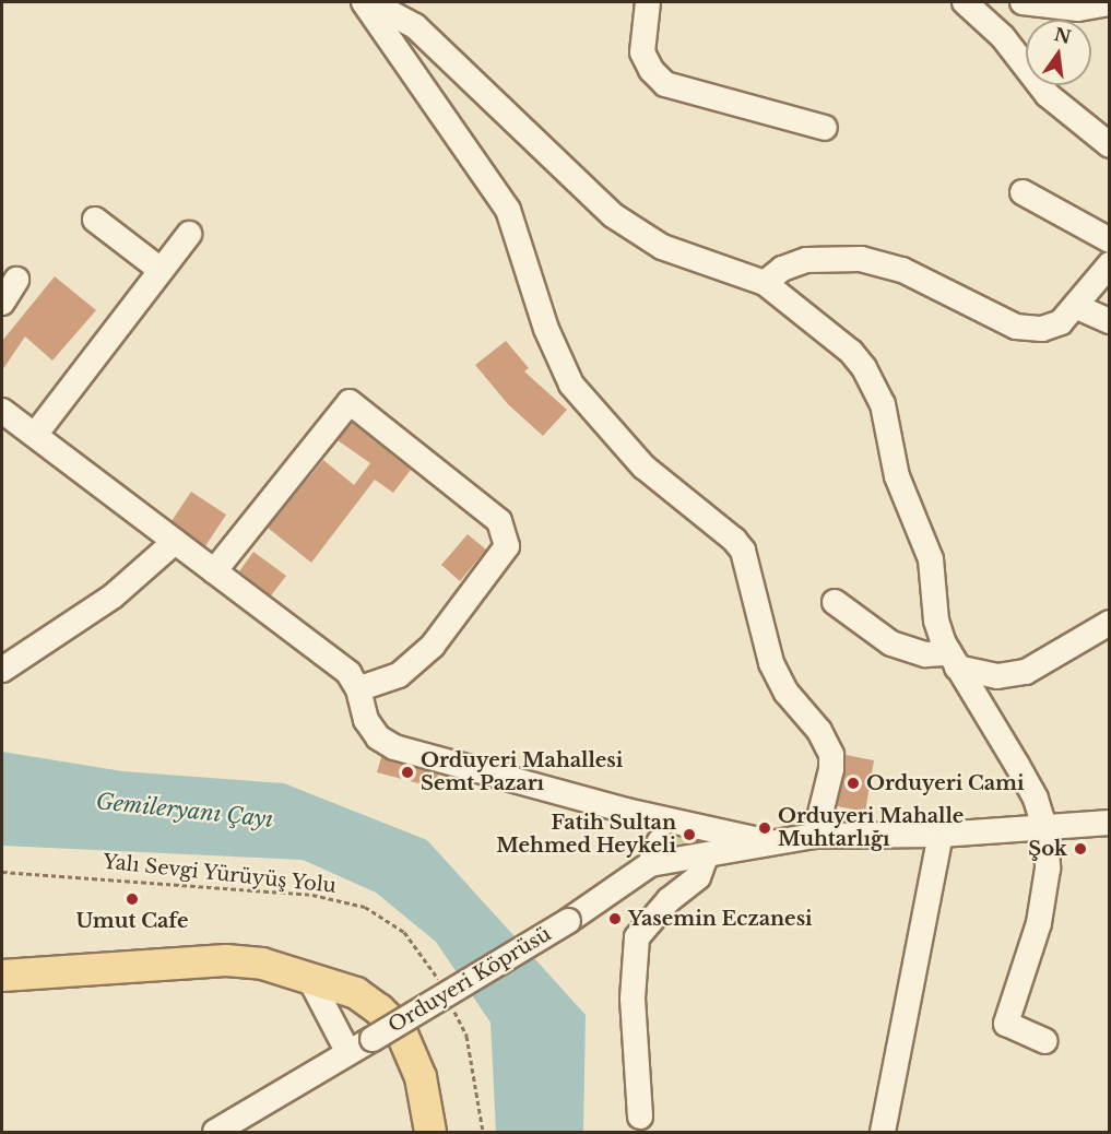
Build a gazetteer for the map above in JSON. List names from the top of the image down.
{
  "streets": {
    "street": ["Orduyeri Köprüsü"],
    "path": ["Yalı Sevgi Yürüyüş Yolu"]
  },
  "water": ["Gemileryanı Çayı"],
  "places": [
    "Orduyeri Mahallesi Semt Pazarı",
    "Orduyeri Cami",
    "Orduyeri Mahalle Muhtarlığı",
    "Fatih Sultan Mehmed Heykeli",
    "Şok",
    "Umut Cafe",
    "Yasemin Eczanesi"
  ],
  "north": "top"
}
